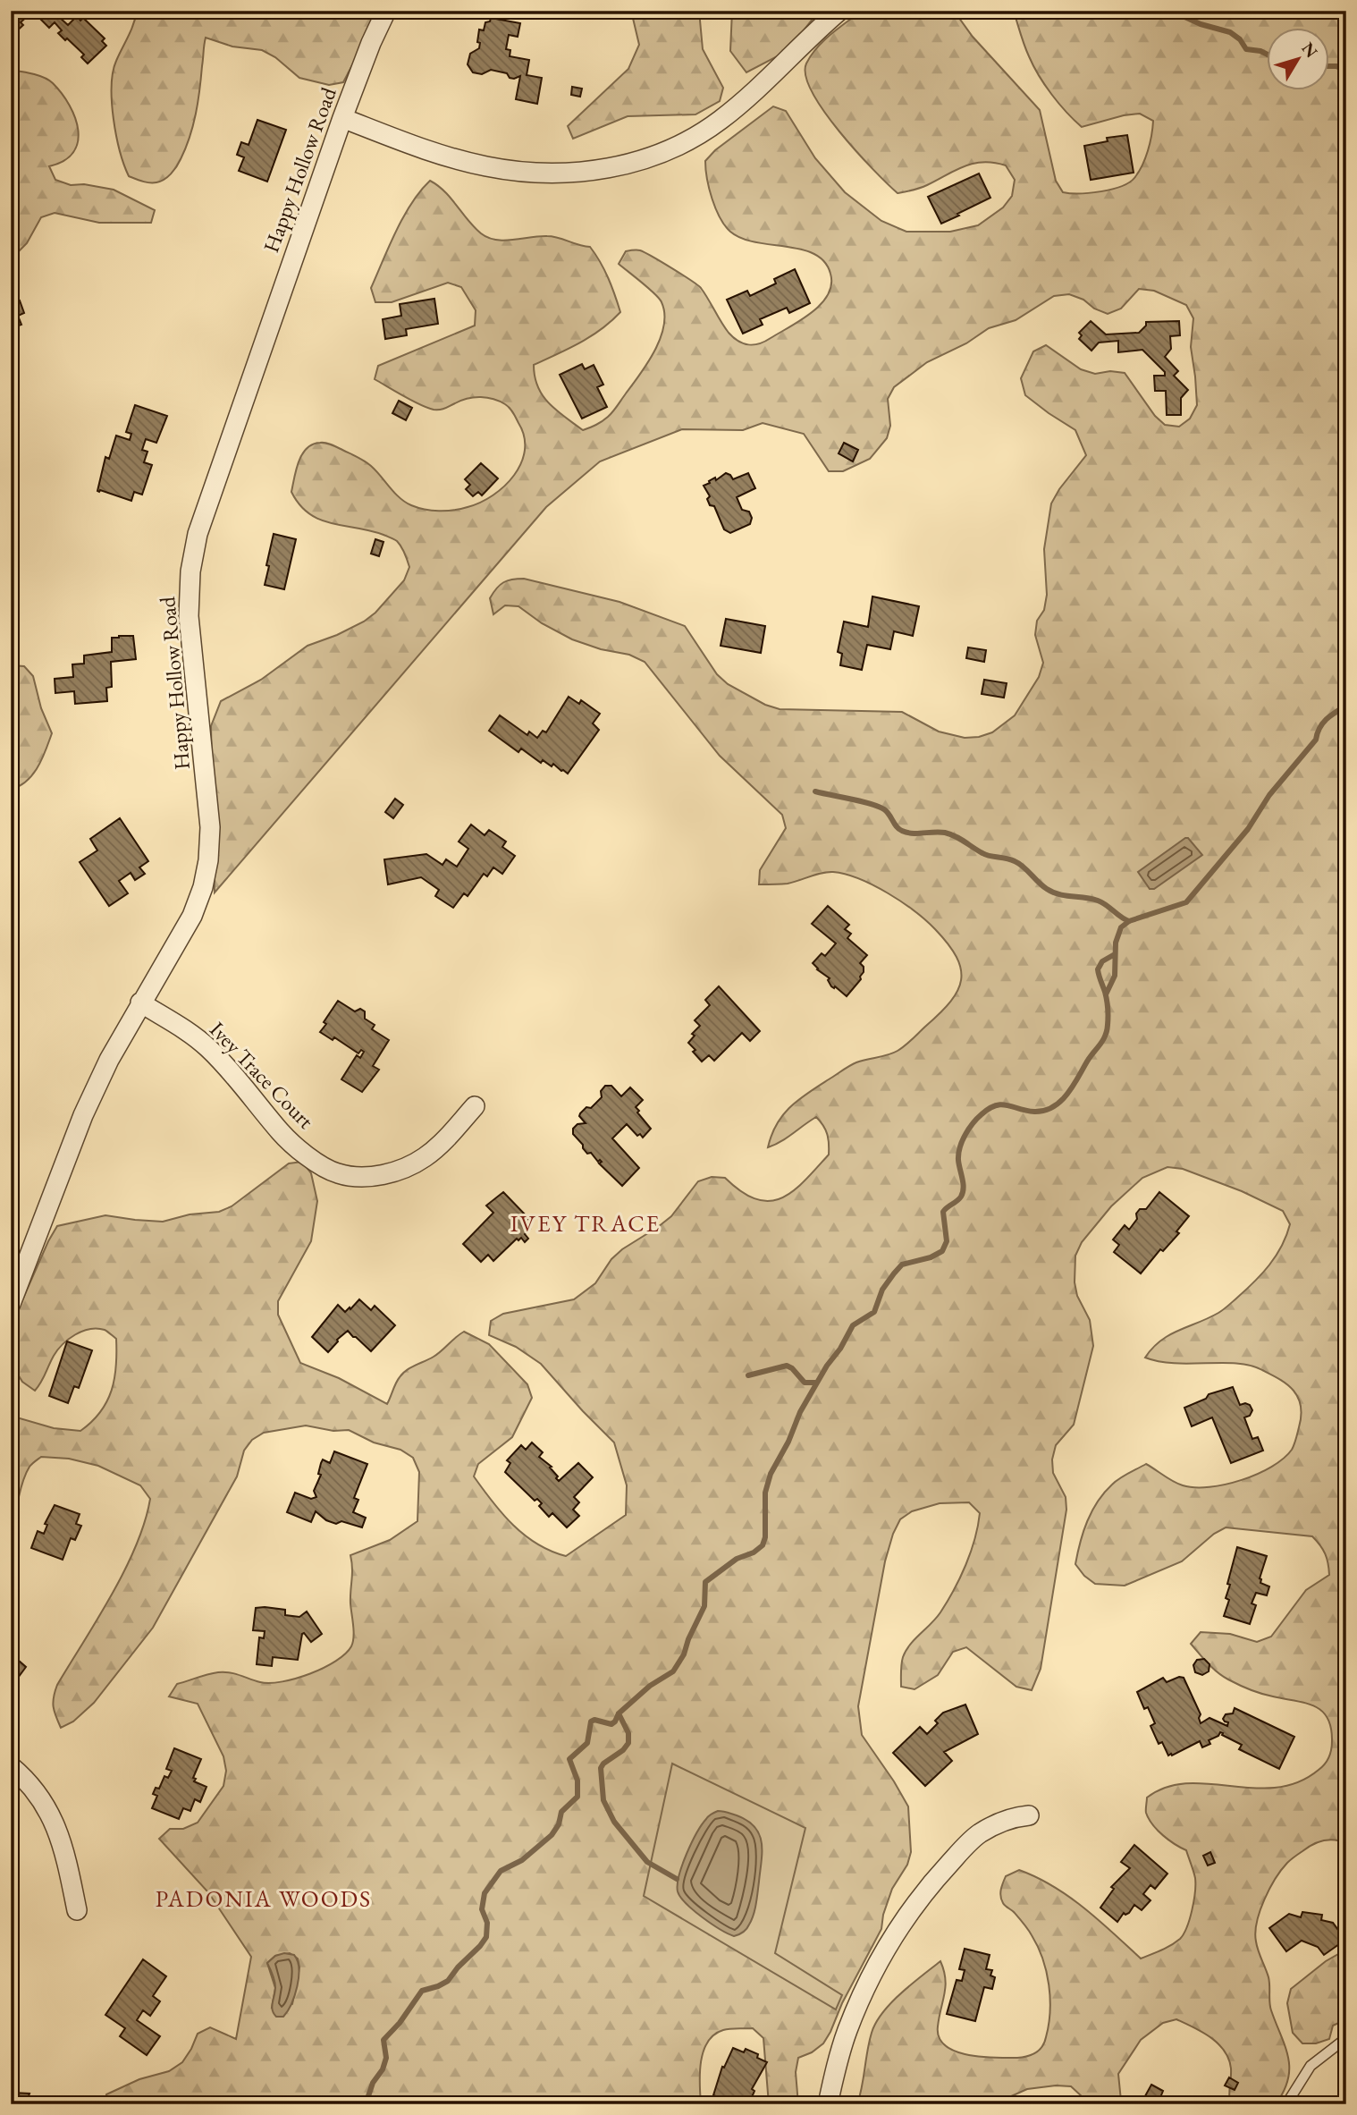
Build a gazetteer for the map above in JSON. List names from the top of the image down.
{
  "streets": {
    "street": ["Happy Hollow Road", "Ivey Trace Court"]
  },
  "crossings": [
    ["Happy Hollow Road", "Ivey Trace Court"]
  ],
  "districts": ["IVEY TRACE", "PADONIA WOODS"],
  "north": "top right"
}
